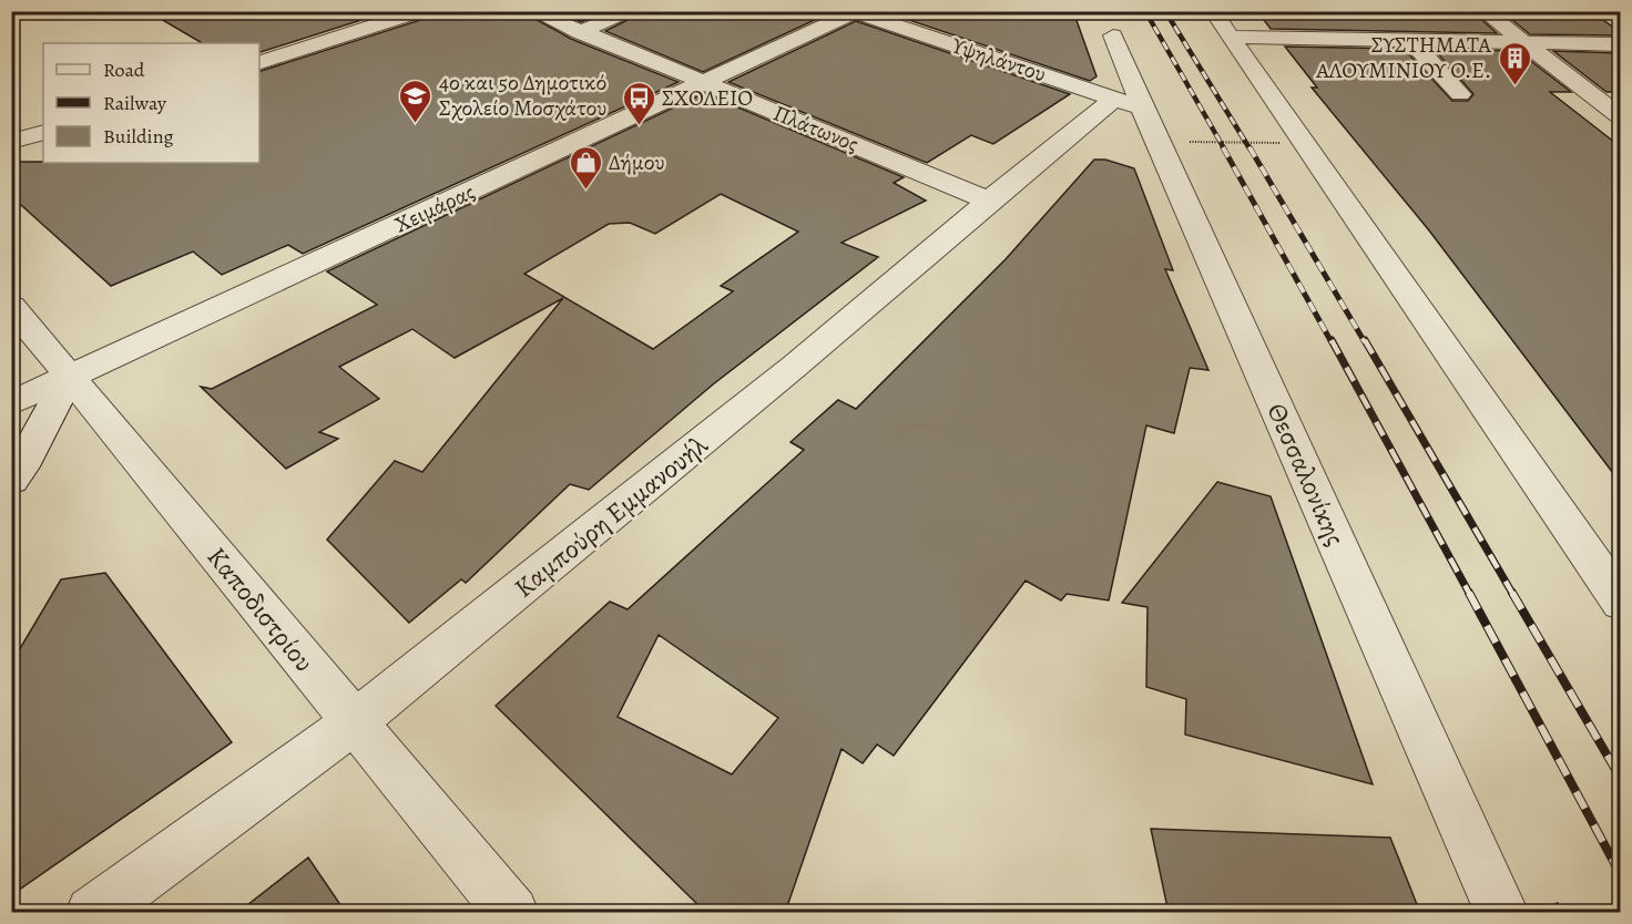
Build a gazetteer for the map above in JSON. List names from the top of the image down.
{
  "streets": {
    "street": [
      "Υψηλάντου",
      "Πλάτωνος",
      "Χειμάρας",
      "Θεσσαλονίκης",
      "Καμπούρη Εμμανουήλ",
      "Καποδιστρίου"
    ]
  },
  "crossings": [
    ["Υψηλάντου", "Χειμάρας"],
    ["Υψηλάντου", "Θεσσαλονίκης"],
    ["Υψηλάντου", "Καμπούρη Εμμανουήλ"],
    ["Πλάτωνος", "Χειμάρας"],
    ["Πλάτωνος", "Καμπούρη Εμμανουήλ"],
    ["Χειμάρας", "Καποδιστρίου"],
    ["Θεσσαλονίκης", "Καμπούρη Εμμανουήλ"],
    ["Καμπούρη Εμμανουήλ", "Καποδιστρίου"]
  ],
  "places": {
    "building": ["ΣΥΣΤΗΜΑΤΑ ΑΛΟΥΜΙΝΙΟΥ Ο.Ε."],
    "school or university": ["4ο και 5ο Δημοτικό Σχολείο Μοσχάτου"],
    "bus stop": ["ΣΧΟΛΕΙΟ"],
    "shop": ["Δήμου"]
  },
  "legend": ["Road", "Railway", "Building"]
}
